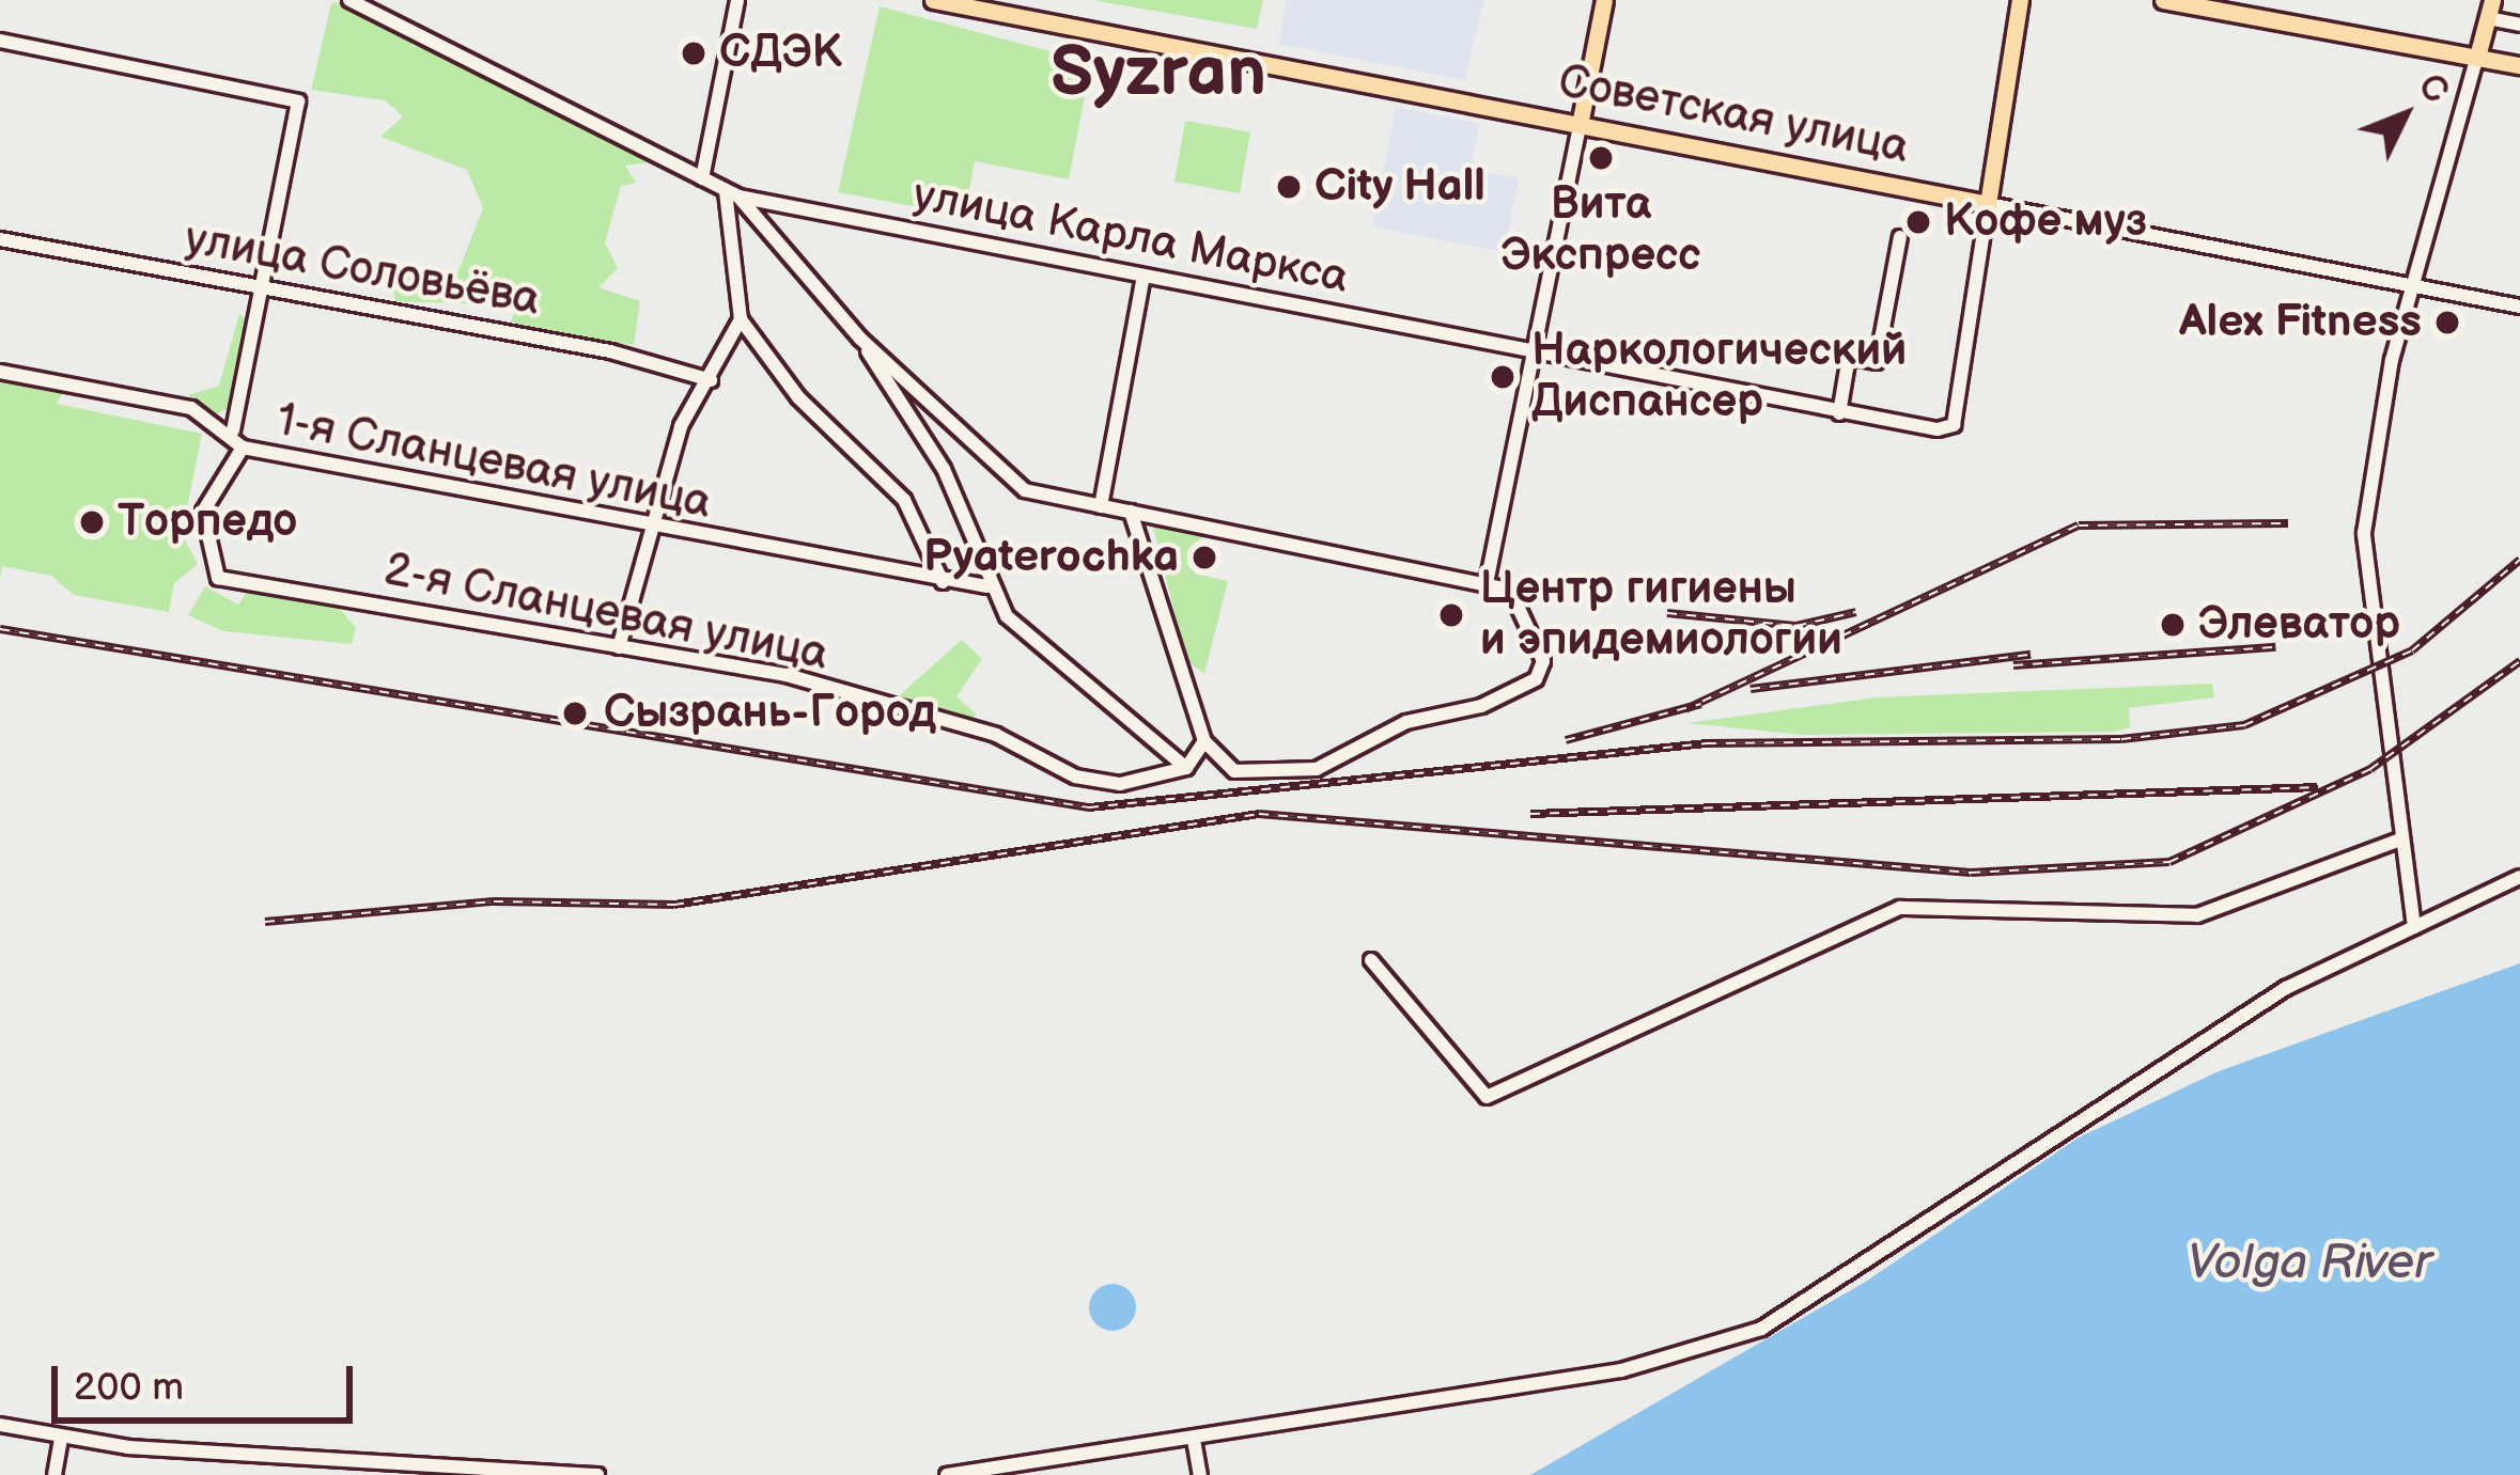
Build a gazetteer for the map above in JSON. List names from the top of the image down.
{
  "streets": {
    "main road": ["Советская улица"],
    "street": [
      "улица Карла Маркса",
      "улица Соловьёва",
      "1-я Сланцевая улица",
      "2-я Сланцевая улица"
    ]
  },
  "crossings": [
    ["Советская улица", "улица Карла Маркса"],
    ["1-я Сланцевая улица", "2-я Сланцевая улица"]
  ],
  "districts": ["Syzran"],
  "water": ["Volga River"],
  "places": [
    "СДЭК",
    "Вита Экспресс",
    "City Hall",
    "Кофе муз",
    "Alex Fitness",
    "Наркологический Диспансер",
    "Торпедо",
    "Pyaterochka",
    "Центр гигиены и эпидемиологии",
    "Элеватор",
    "Сызрань-Город"
  ],
  "scale_bar": "200 m",
  "north": "top right"
}
